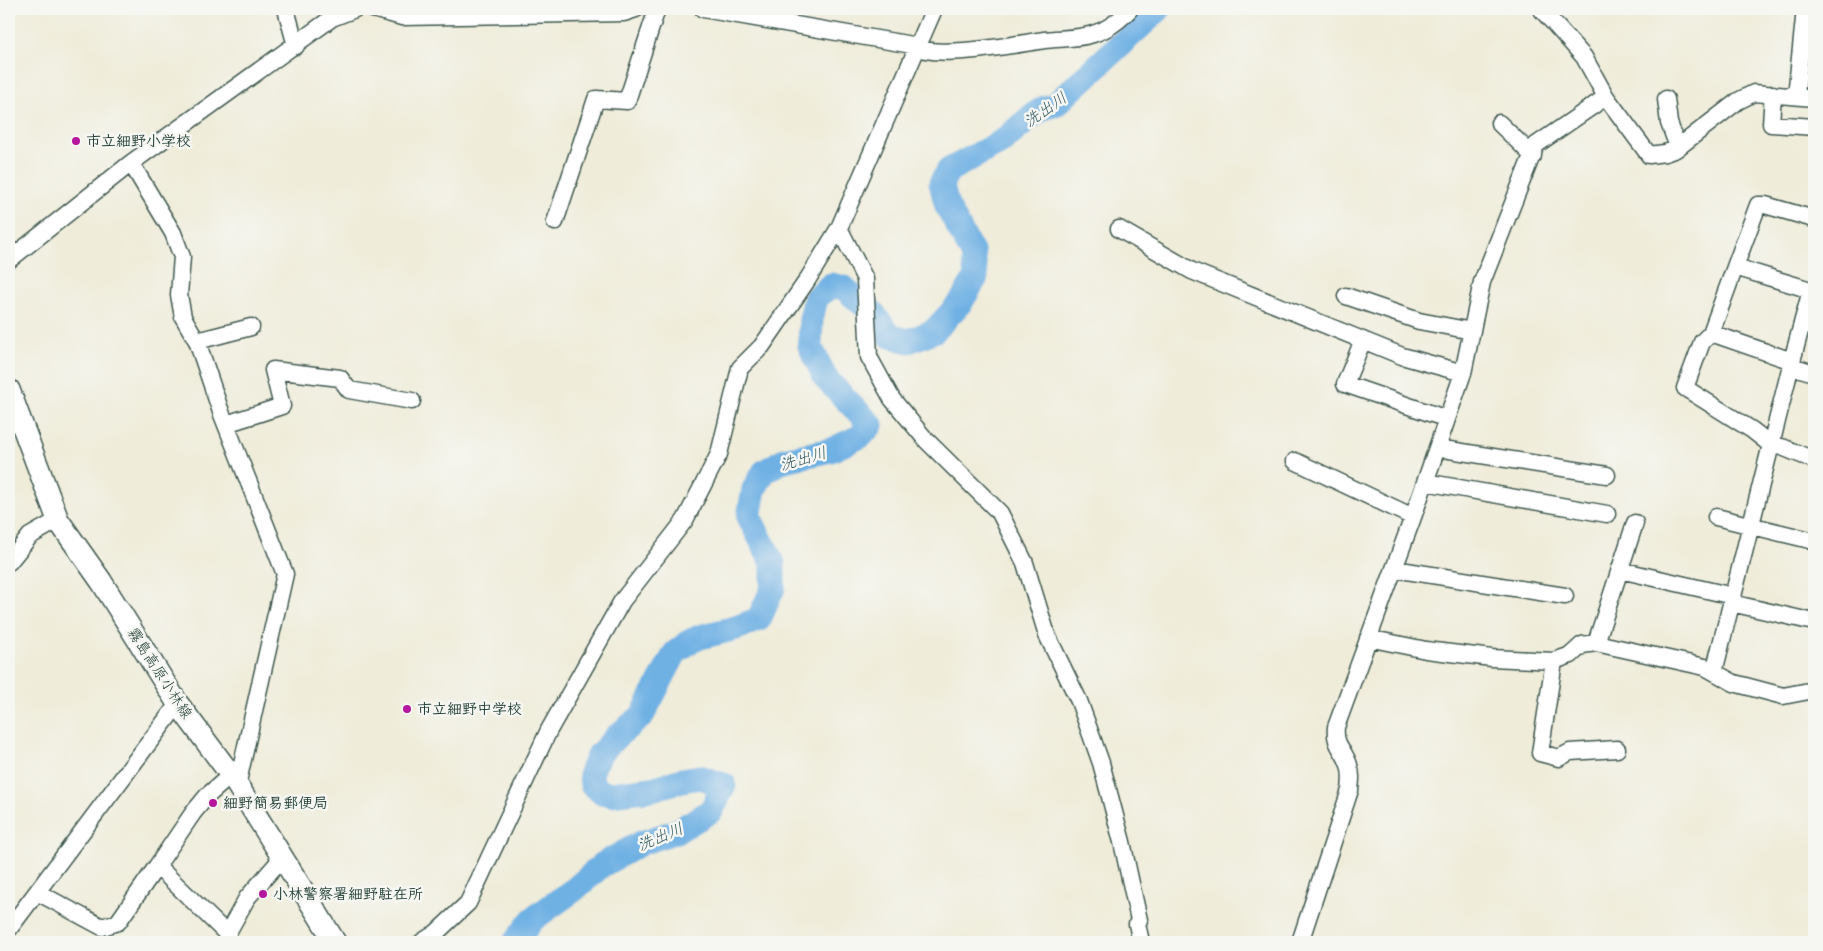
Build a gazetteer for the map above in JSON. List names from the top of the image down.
{
  "streets": {
    "main road": ["霧島高原小林線"]
  },
  "water": ["洗出川"],
  "places": [
    "市立細野小学校",
    "市立細野中学校",
    "細野簡易郵便局",
    "小林警察署細野駐在所"
  ]
}
